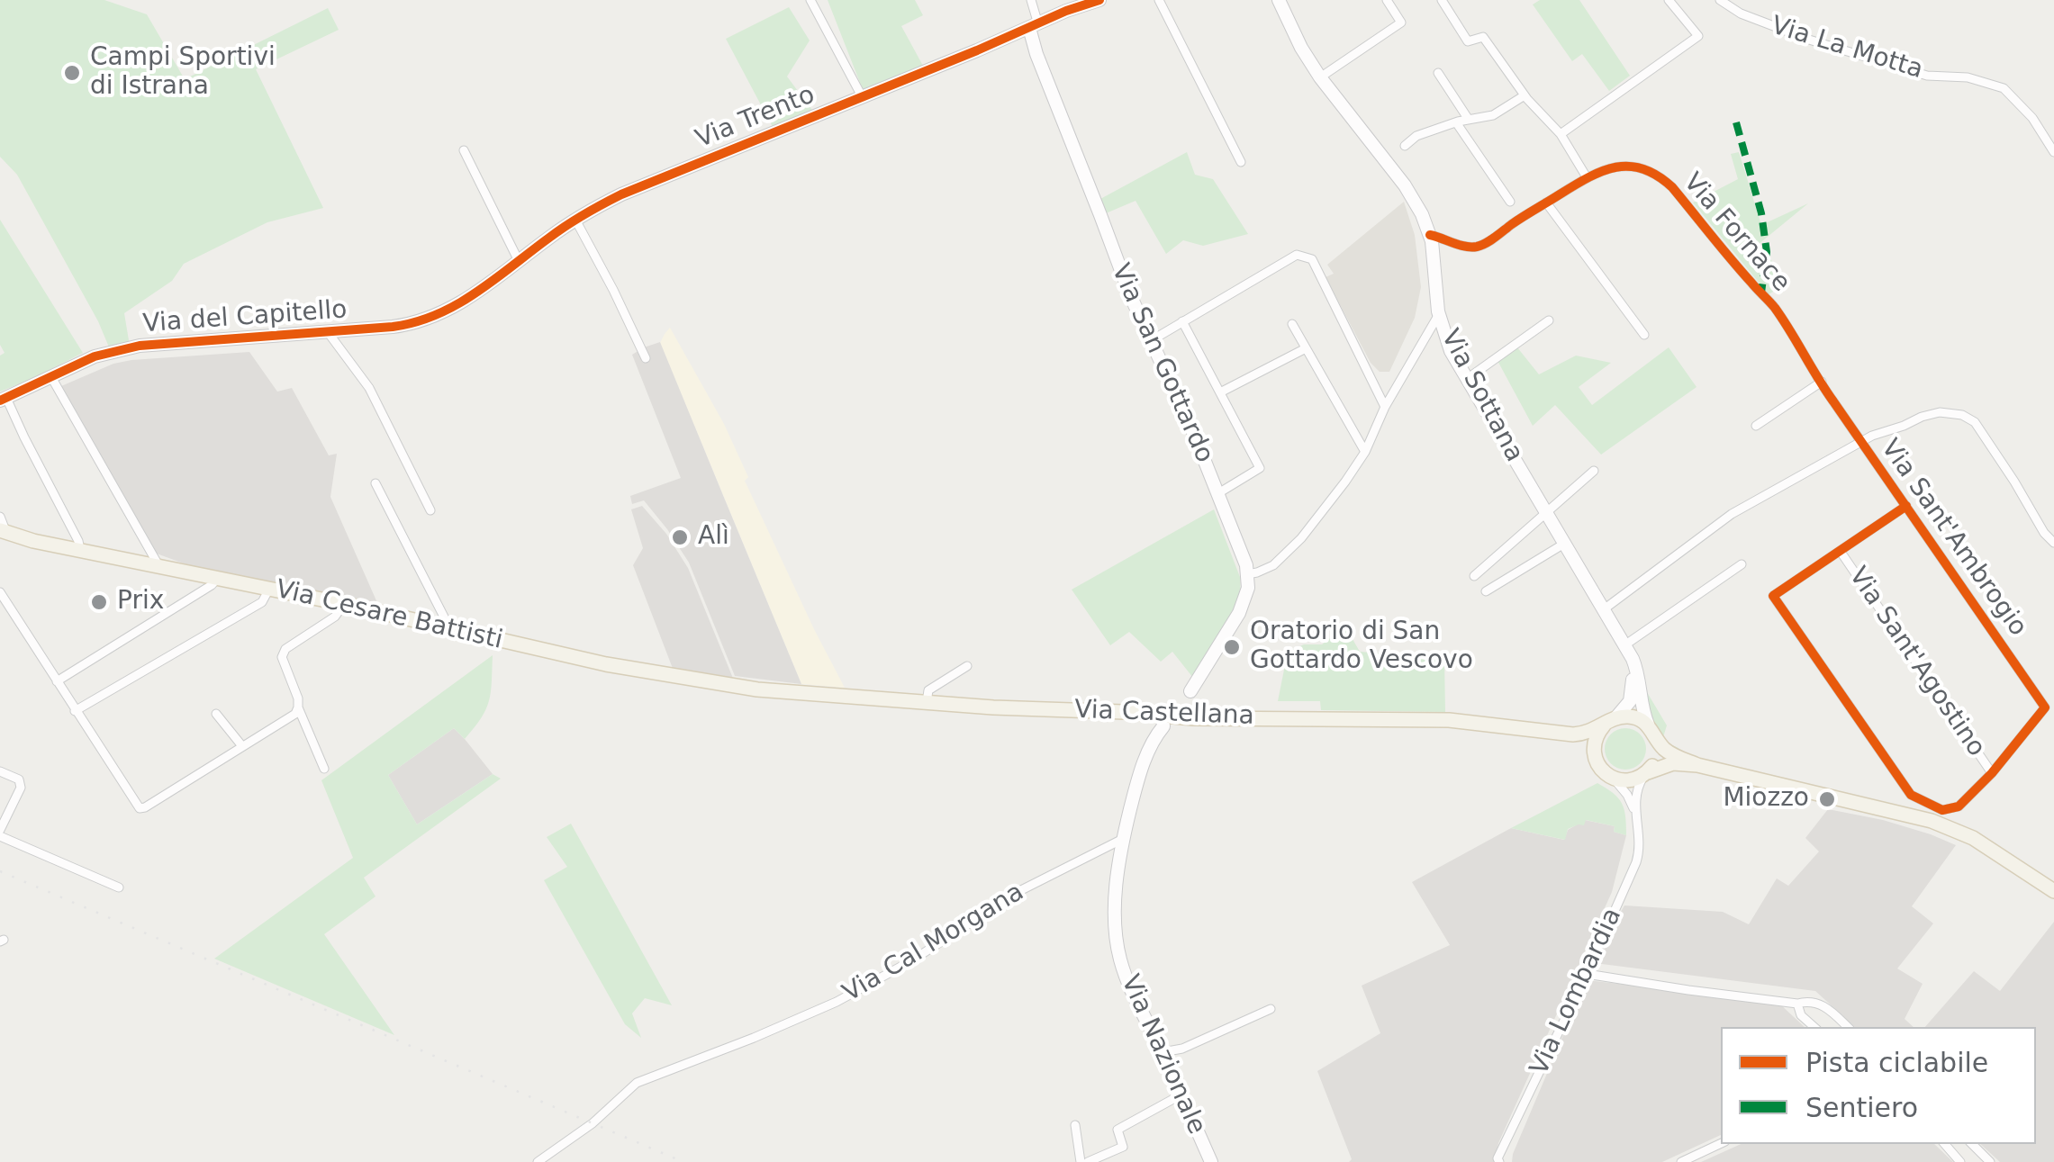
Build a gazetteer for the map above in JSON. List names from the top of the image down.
{
  "streets": {
    "main road": ["Via Cesare Battisti", "Via Castellana"],
    "street": [
      "Via La Motta",
      "Via Trento",
      "Via Fornace",
      "Via del Capitello",
      "Via San Gottardo",
      "Via Sottana",
      "Via Sant'Ambrogio",
      "Via Sant'Agostino",
      "Via Cal Morgana",
      "Via Lombardia",
      "Via Nazionale"
    ]
  },
  "crossings": [
    ["Via Trento", "Via del Capitello"],
    ["Via Trento", "Via San Gottardo"],
    ["Via Fornace", "Via Sottana"],
    ["Via Fornace", "Via Sant'Ambrogio"],
    ["Via Sottana", "Via Castellana"],
    ["Via Sottana", "Via Lombardia"],
    ["Via Sant'Ambrogio", "Via Sant'Agostino"],
    ["Via Cesare Battisti", "Via Castellana"],
    ["Via Castellana", "Via Lombardia"],
    ["Via Castellana", "Via Nazionale"],
    ["Via Cal Morgana", "Via Nazionale"]
  ],
  "places": [
    "Campi Sportivi di Istrana",
    "Alì",
    "Prix",
    "Oratorio di San Gottardo Vescovo",
    "Miozzo"
  ],
  "legend": ["Pista ciclabile", "Sentiero"]
}
